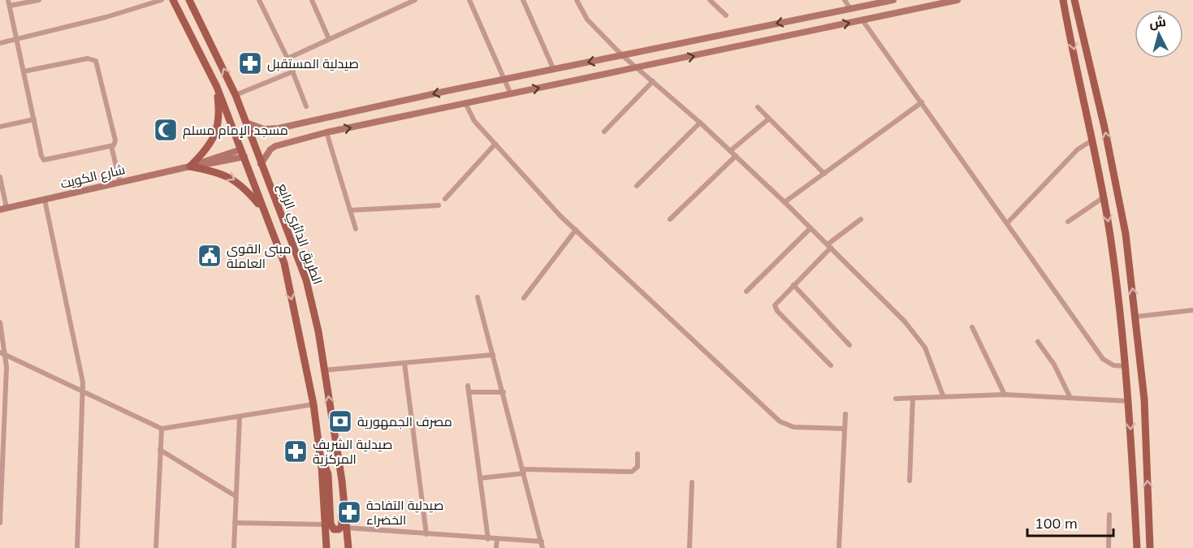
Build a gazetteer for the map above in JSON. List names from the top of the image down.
{
  "streets": {
    "main road": ["شارع الكويت", "الطريق الدائري الرابع"]
  },
  "crossings": [
    ["شارع الكويت", "الطريق الدائري الرابع"]
  ],
  "places": {
    "pharmacy": ["صيدلية المستقبل", "صيدلية الشريف المركزية", "صيدلية التفاحة الخضراء"],
    "mosque": ["مسجد الإمام مسلم"],
    "public building": ["مبنى القوى العاملة"],
    "bank": ["مصرف الجمهورية"]
  },
  "scale_bar": "100 m",
  "north": "top"
}
